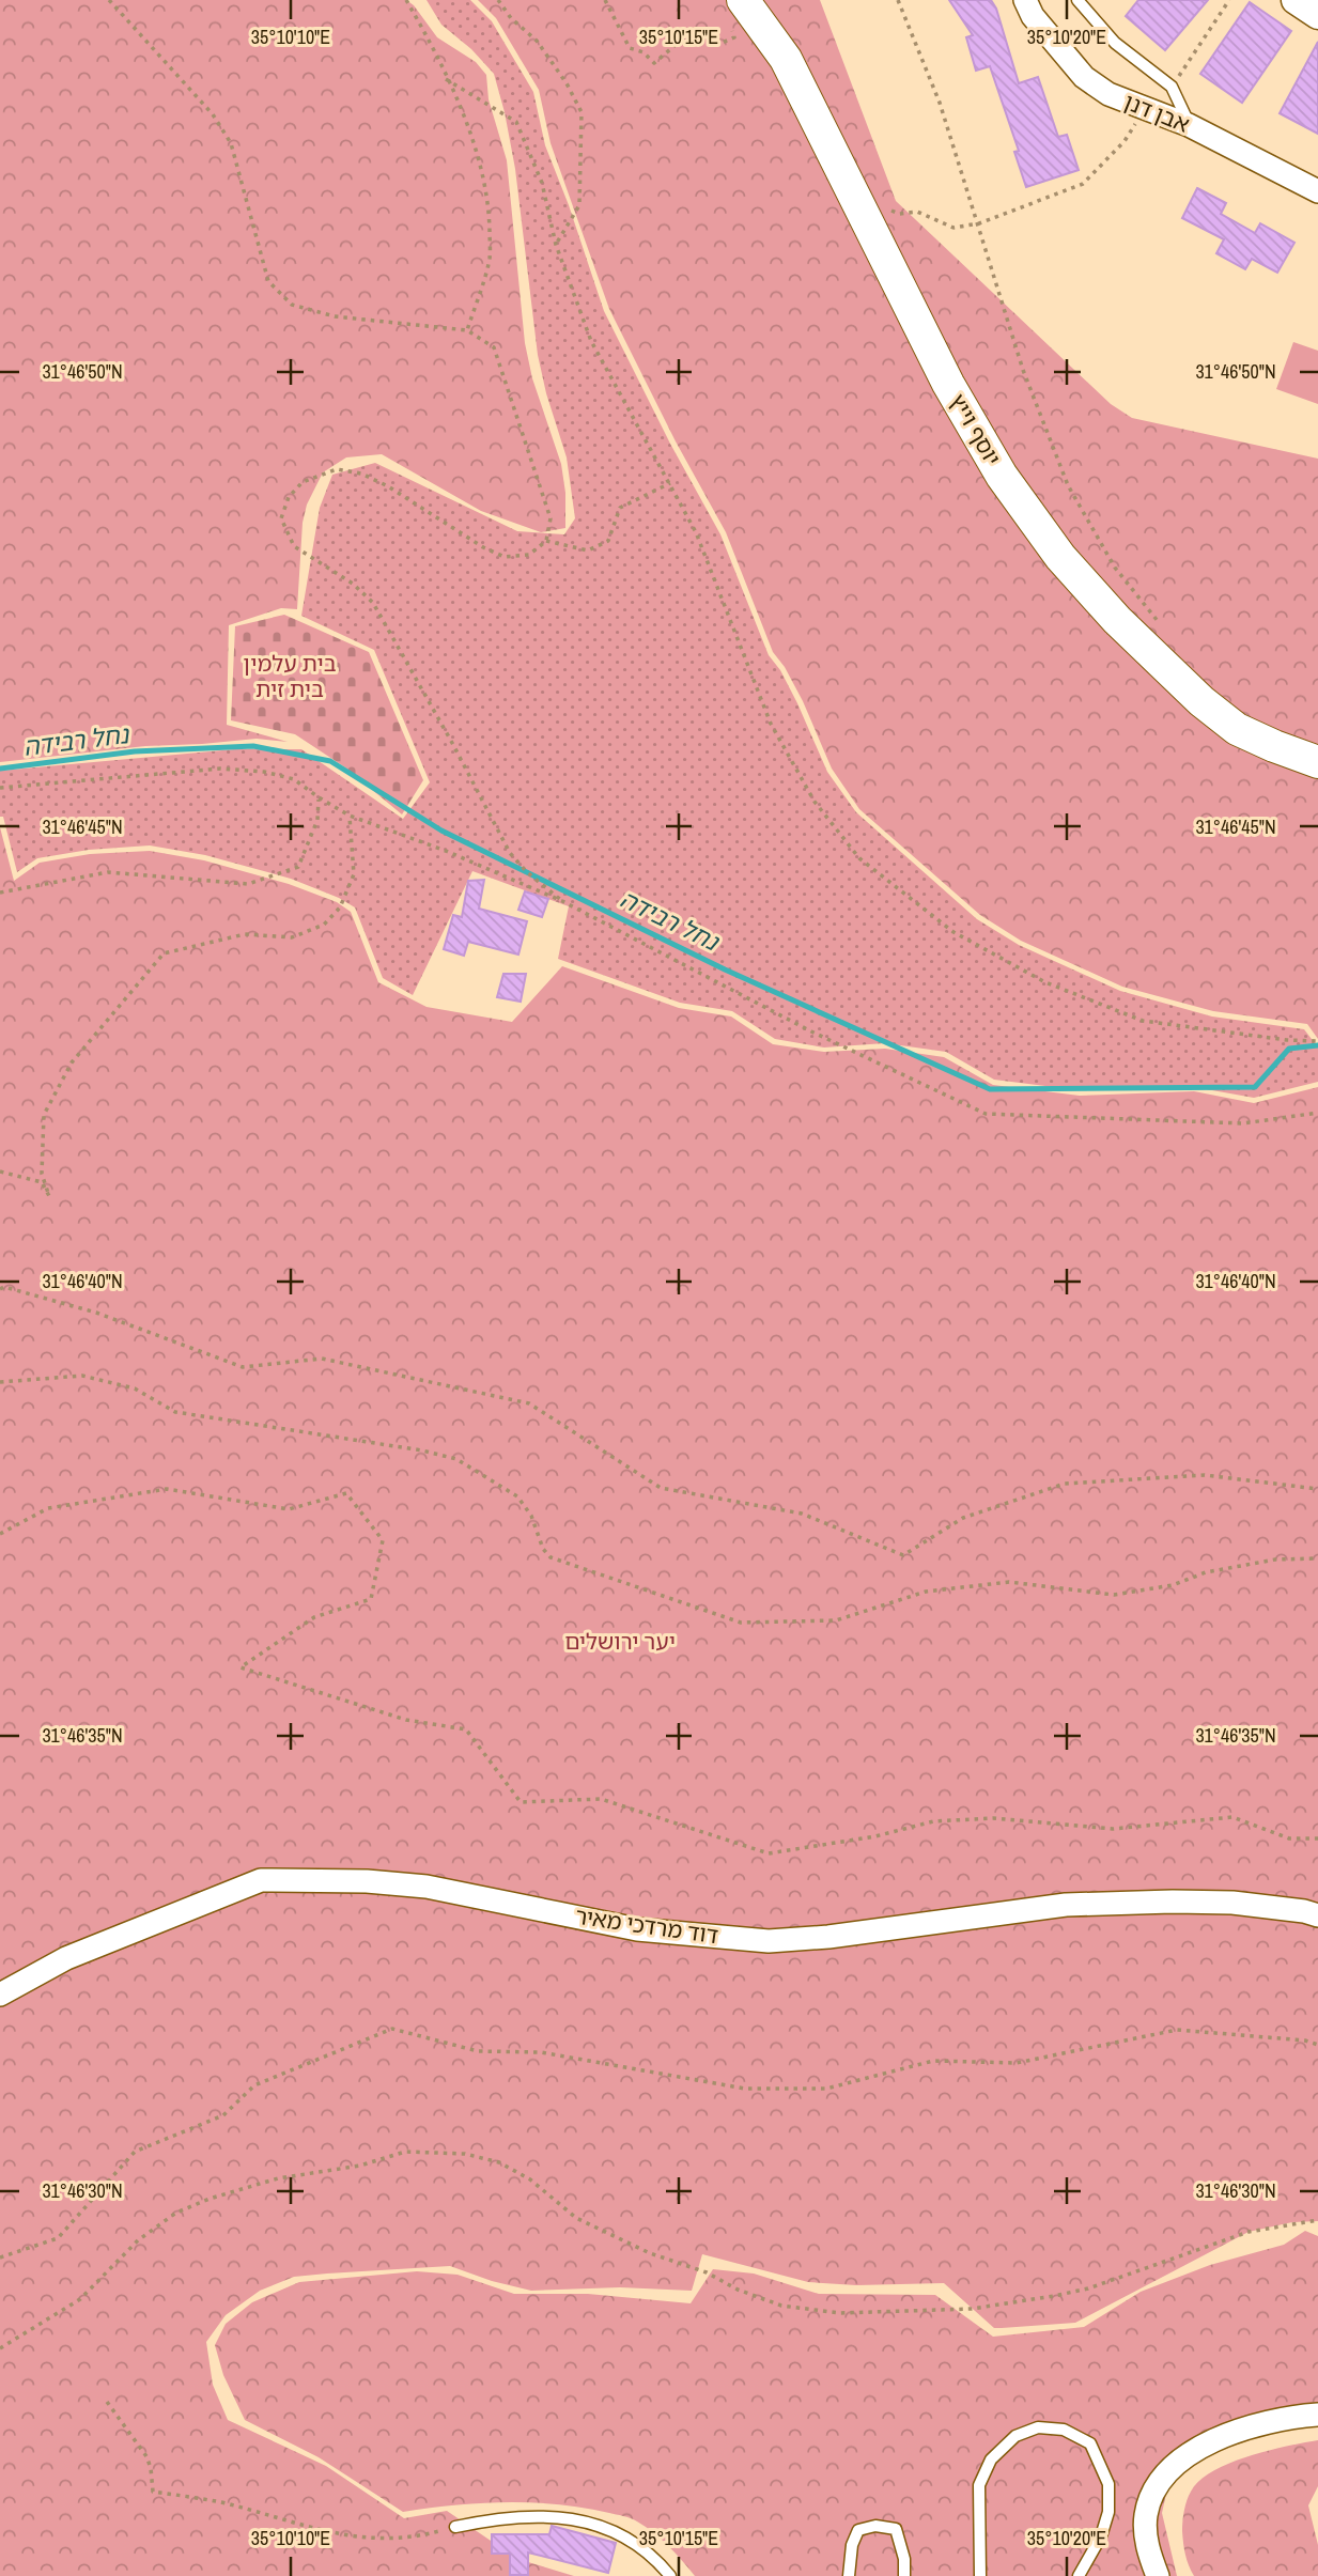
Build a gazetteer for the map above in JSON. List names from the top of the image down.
{
  "streets": {
    "main road": ["יוסף וייץ"],
    "street": ["אבן דנן", "דוד מרדכי מאיר"]
  },
  "water": ["נחל רבידה"],
  "parks": ["בית עלמין בית זית", "יער ירושלים"],
  "coordinates": [
    "35°10'10\"E",
    "35°10'15\"E",
    "35°10'20\"E",
    "31°46'50\"N",
    "31°46'45\"N",
    "31°46'40\"N",
    "31°46'35\"N",
    "31°46'30\"N"
  ]
}
